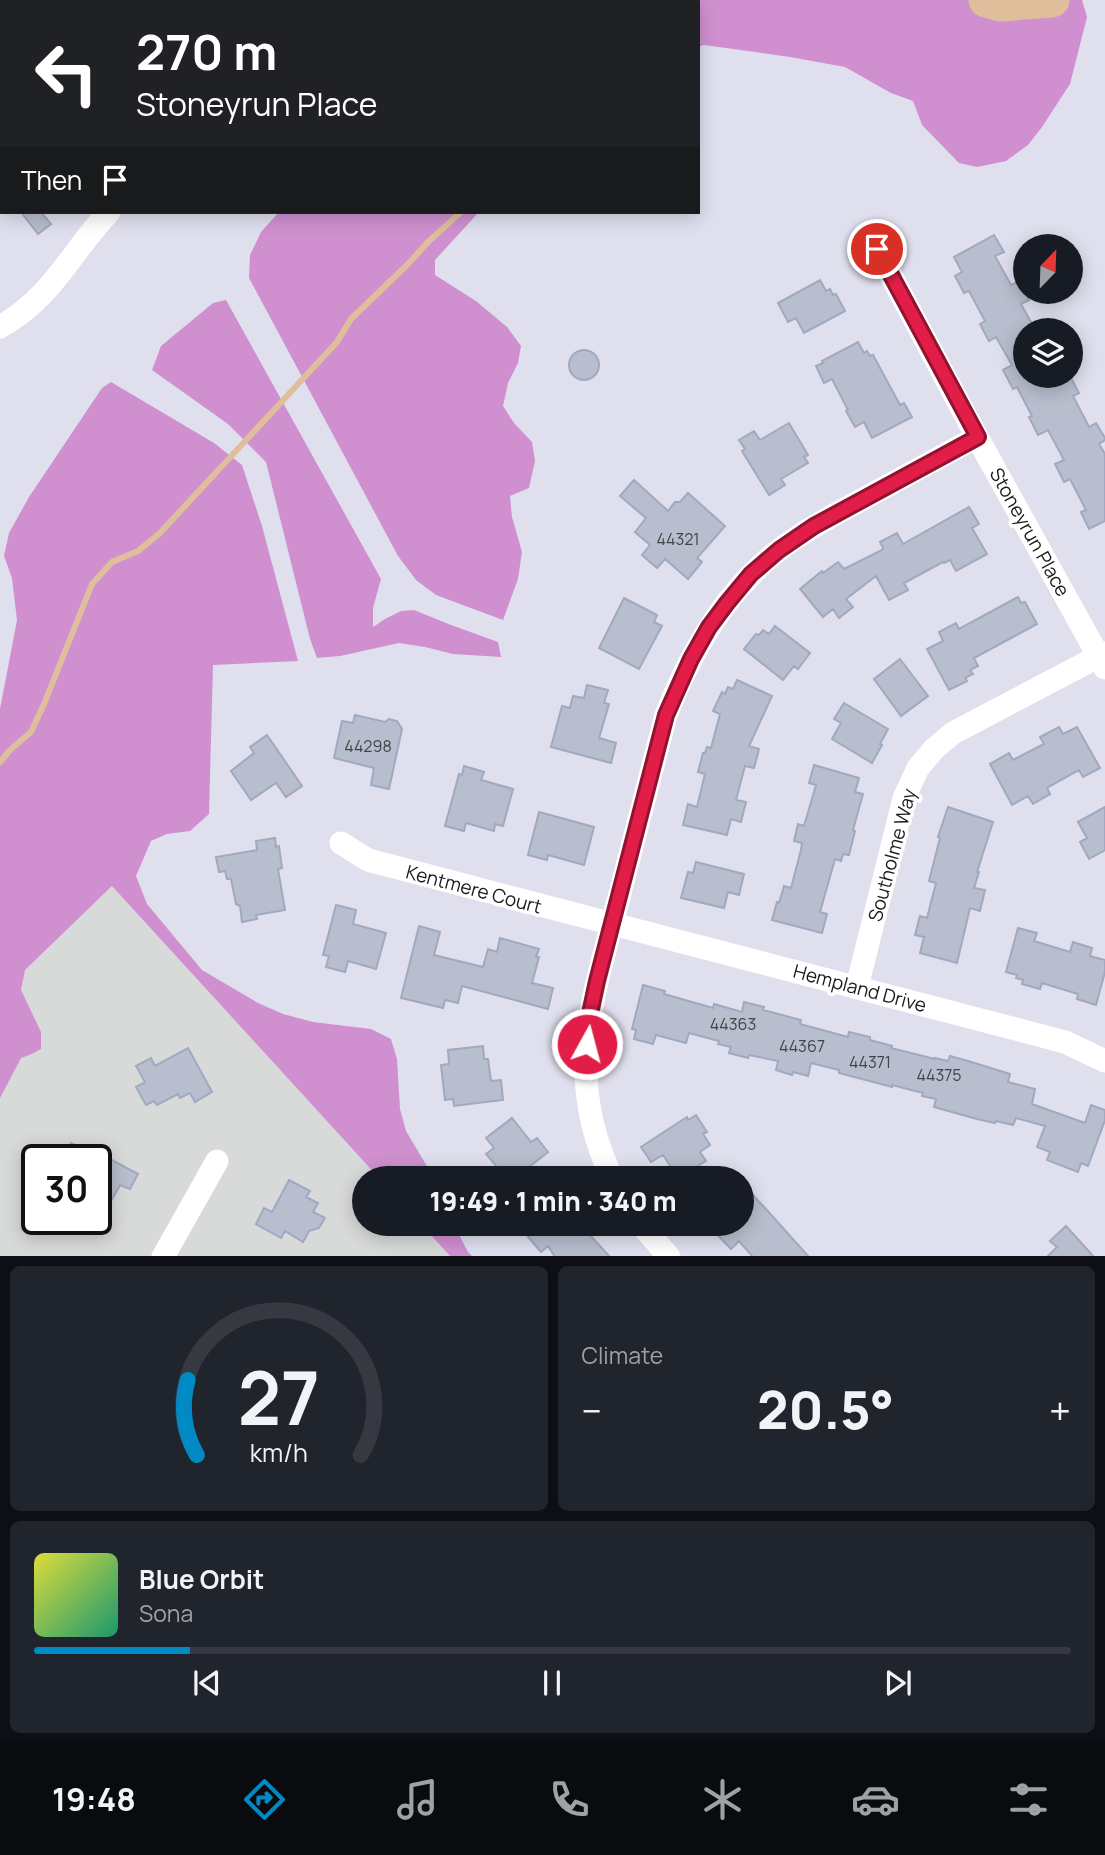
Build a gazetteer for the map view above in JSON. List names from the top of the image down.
{
  "streets": {
    "street": [
      "Stoneyrun Place",
      "Southolme Way",
      "Kentmere Court",
      "Hempland Drive"
    ]
  },
  "crossings": [
    ["Stoneyrun Place", "Southolme Way"],
    ["Southolme Way", "Hempland Drive"],
    ["Kentmere Court", "Hempland Drive"]
  ],
  "house_numbers": [
    "44321",
    "44298",
    "44363",
    "44367",
    "44371",
    "44375"
  ],
  "north": "top right",
  "page": {
    "turn": ["270 m", "Stoneyrun Place"],
    "then": "Then",
    "limit": "30",
    "trip": "19:49 · 1 min · 340 m",
    "tile": "Climate",
    "heat": ["−", "20.5°", "+"],
    "song": ["Blue Orbit", "Sona"],
    "tabs": "19:48",
    "gauge": ["27", "km/h"]
  }
}
